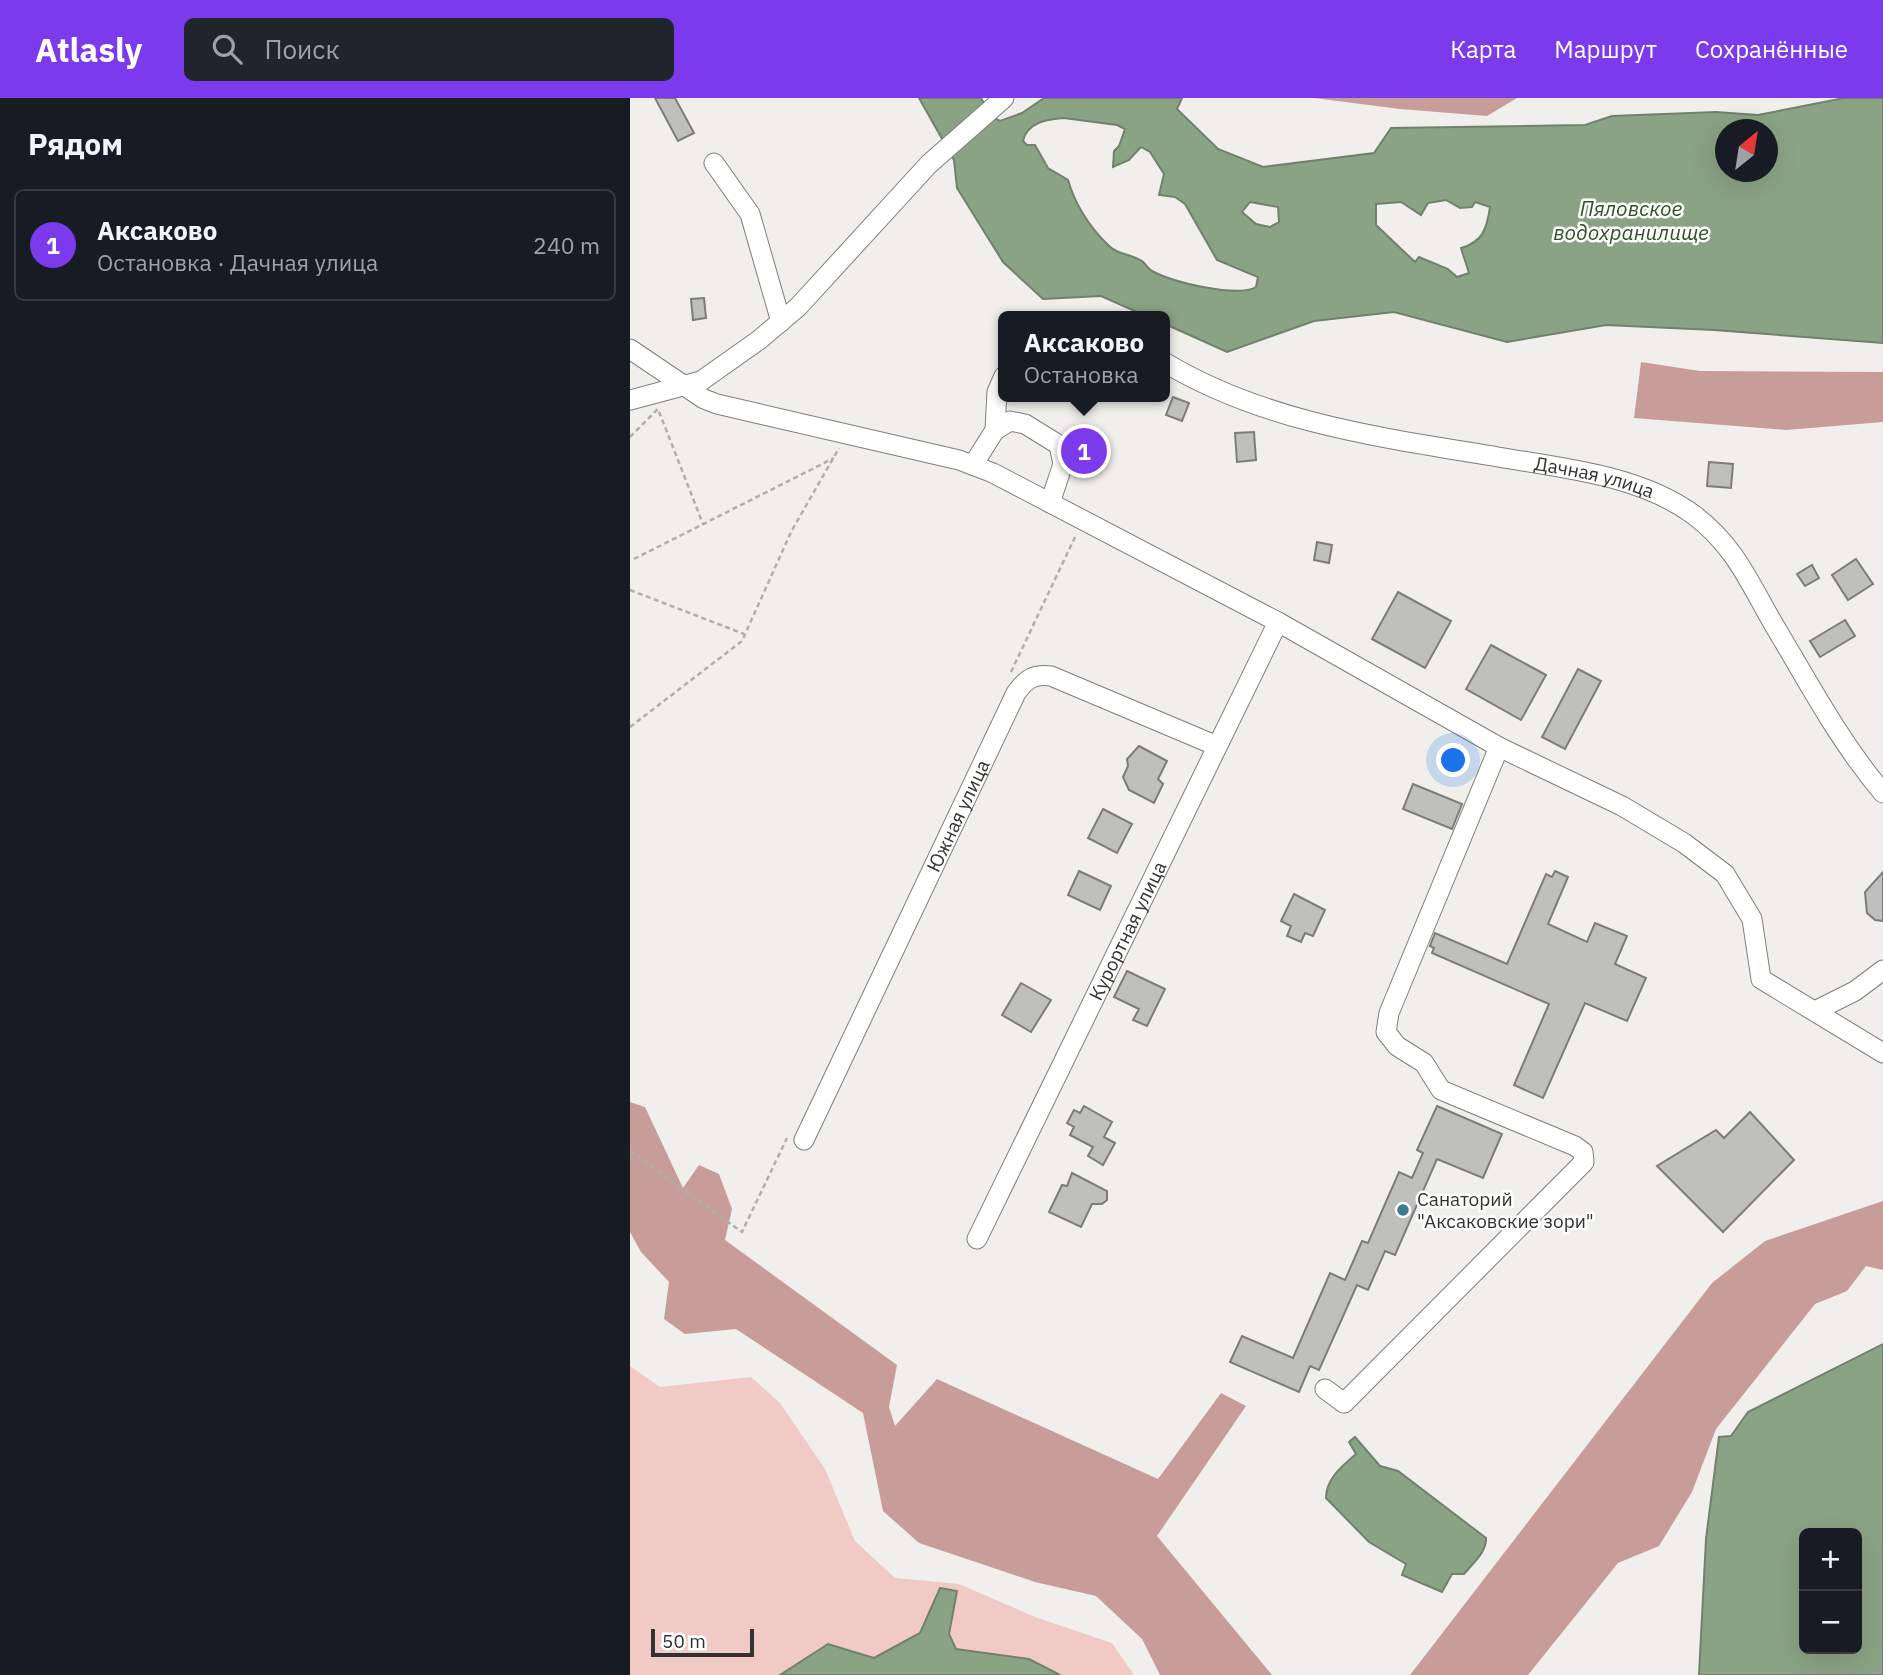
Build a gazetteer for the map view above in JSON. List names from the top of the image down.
{
  "streets": {
    "street": ["Дачная улица", "Южная улица", "Курортная улица"]
  },
  "crossings": [
    ["Южная улица", "Курортная улица"]
  ],
  "water": ["Пяловское водохранилище"],
  "places": ["Санаторий \"Аксаковские зори\""],
  "scale_bar": "50 m",
  "north": "top right",
  "page": {
    "header": "Atlasly",
    "search": "Поиск",
    "nav": ["Карта", "Маршрут", "Сохранённые"],
    "heading": "Рядом",
    "list": [
      {
        "mark": "1",
        "name": "Аксаково",
        "note": "Остановка · Дачная улица",
        "value": "240 m"
      }
    ],
    "popup": ["Аксаково", "Остановка"],
    "pins": "1",
    "map_buttons": ["+", "−"],
    "scale": "50 m"
  }
}
